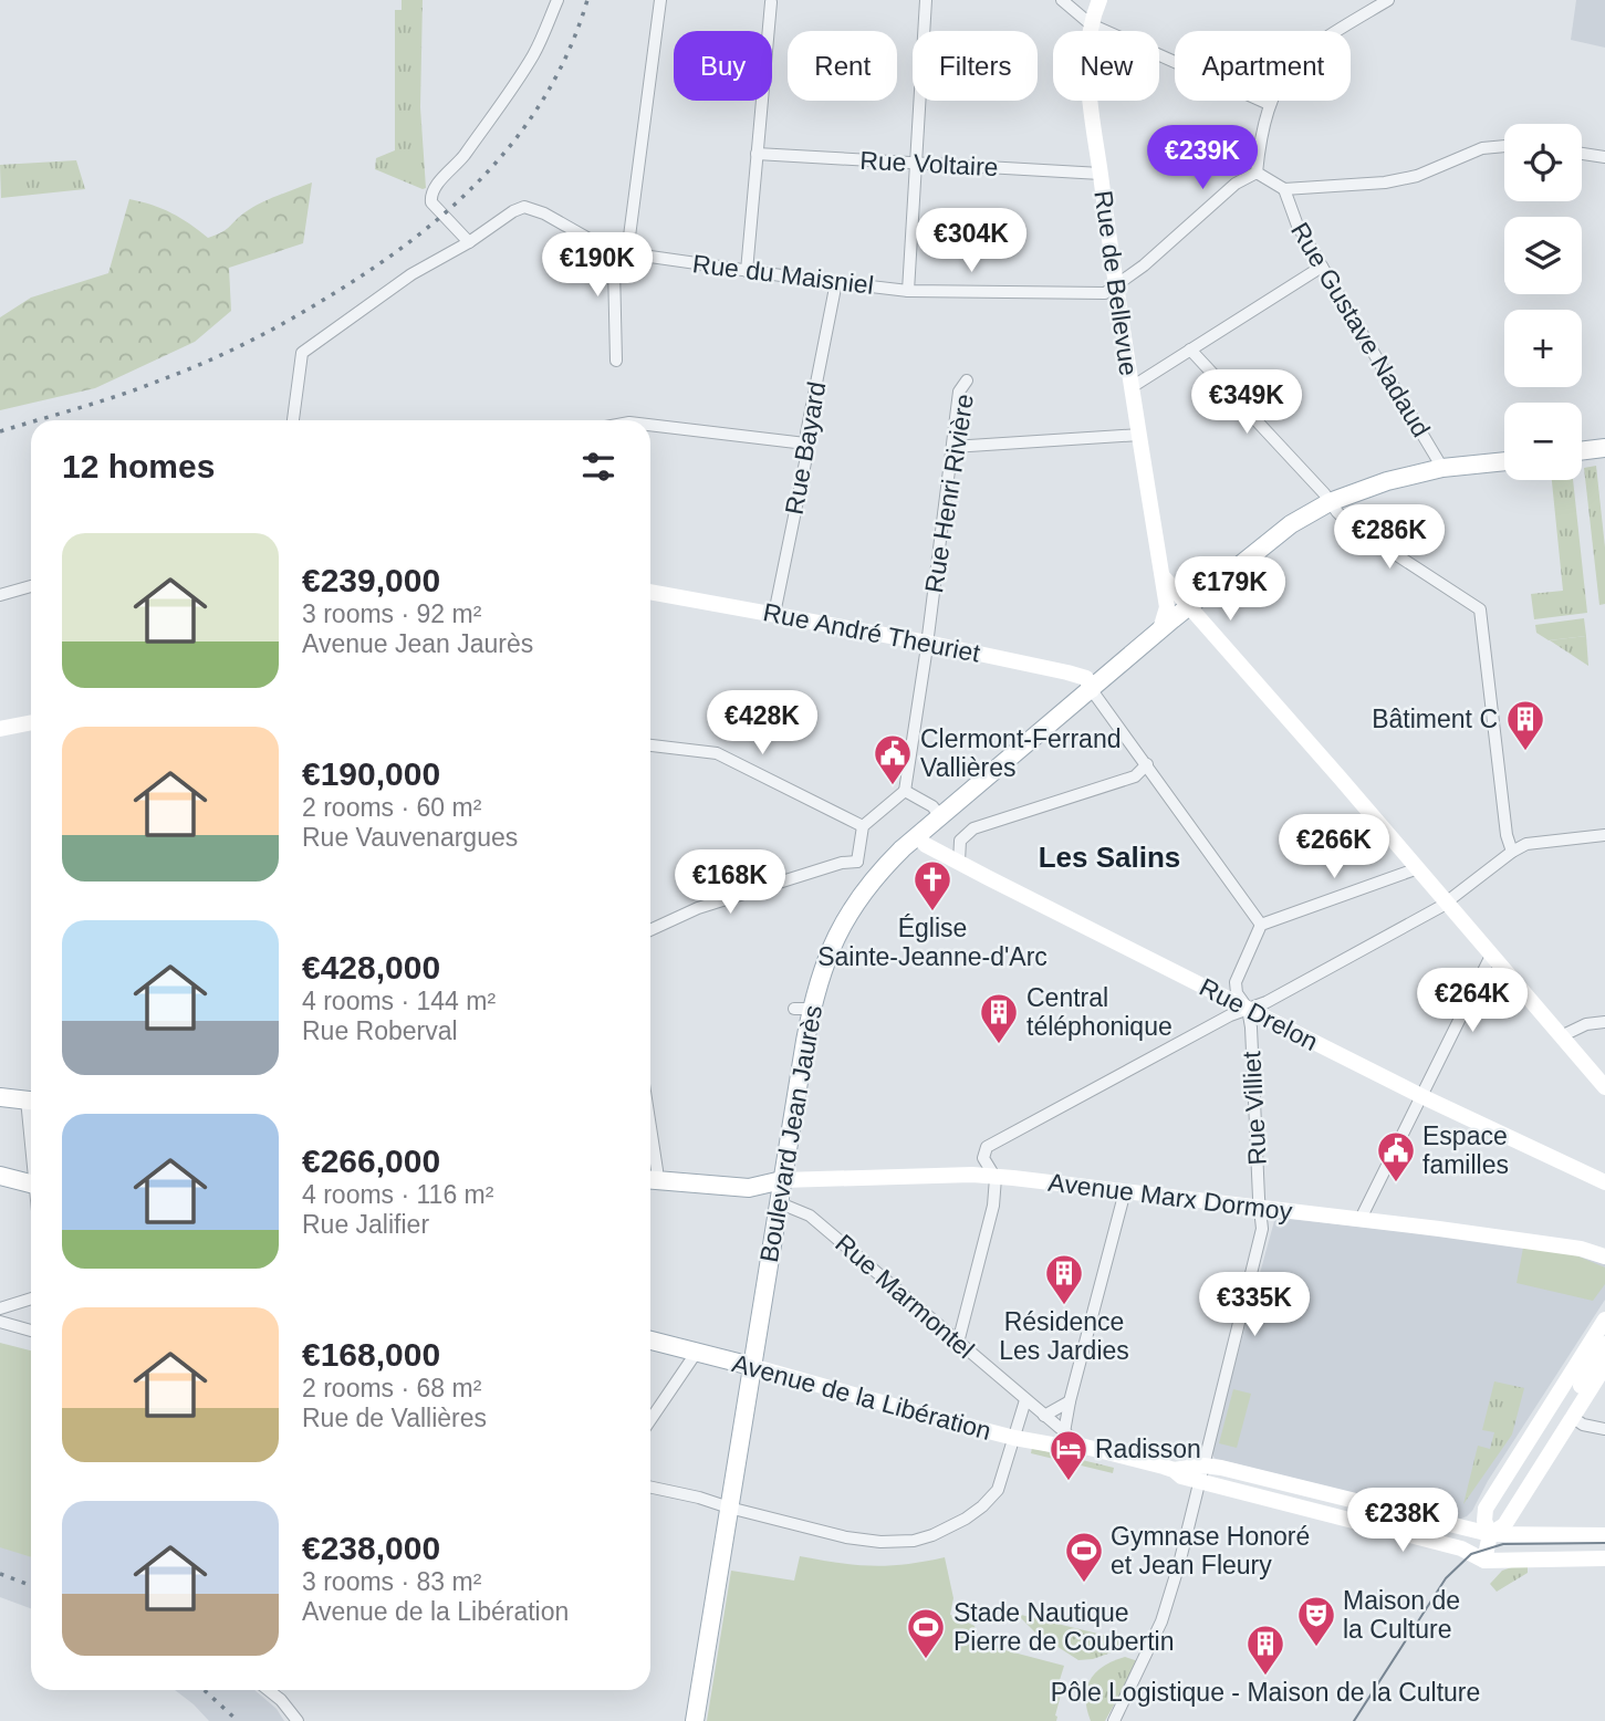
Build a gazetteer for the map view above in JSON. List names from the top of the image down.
{
  "streets": {
    "main road": [
      "Rue de Bellevue",
      "Rue André Theuriet",
      "Rue Drelon",
      "Boulevard Jean Jaurès",
      "Avenue Marx Dormoy",
      "Avenue de la Libération"
    ],
    "street": [
      "Rue Voltaire",
      "Rue du Maisniel",
      "Rue Gustave Nadaud",
      "Rue Bayard",
      "Rue Henri Rivière",
      "Rue Villiet",
      "Rue Marmontel"
    ]
  },
  "crossings": [
    ["Rue Voltaire", "Rue de Bellevue"],
    ["Rue du Maisniel", "Rue de Bellevue"],
    ["Rue du Maisniel", "Rue Bayard"],
    ["Rue de Bellevue", "Boulevard Jean Jaurès"],
    ["Rue Gustave Nadaud", "Boulevard Jean Jaurès"],
    ["Rue Bayard", "Rue André Theuriet"],
    ["Rue Henri Rivière", "Rue André Theuriet"],
    ["Rue André Theuriet", "Boulevard Jean Jaurès"],
    ["Rue Drelon", "Rue Villiet"],
    ["Rue Drelon", "Boulevard Jean Jaurès"],
    ["Rue Villiet", "Avenue Marx Dormoy"],
    ["Rue Villiet", "Avenue de la Libération"],
    ["Boulevard Jean Jaurès", "Avenue Marx Dormoy"],
    ["Boulevard Jean Jaurès", "Rue Marmontel"],
    ["Boulevard Jean Jaurès", "Avenue de la Libération"],
    ["Avenue Marx Dormoy", "Rue Marmontel"],
    ["Rue Marmontel", "Avenue de la Libération"]
  ],
  "districts": ["Les Salins"],
  "places": {
    "building": [
      "Bâtiment C",
      "Central téléphonique",
      "Résidence Les Jardies",
      "Pôle Logistique - Maison de la Culture"
    ],
    "public building": ["Clermont-Ferrand Vallières", "Espace familles"],
    "church": ["Église Sainte-Jeanne-d'Arc"],
    "hotel": ["Radisson"],
    "sports": ["Gymnase Honoré et Jean Fleury", "Stade Nautique Pierre de Coubertin"],
    "theatre": ["Maison de la Culture"]
  },
  "page": {
    "chip": [
      "Buy",
      "Rent",
      "Filters",
      "New",
      "Apartment"
    ],
    "map_buttons": ["+", "−"],
    "price": [
      "€239K",
      "€304K",
      "€190K",
      "€349K",
      "€286K",
      "€179K",
      "€428K",
      "€266K",
      "€168K",
      "€264K",
      "€335K",
      "€238K"
    ],
    "heading": "12 homes",
    "list": [
      {
        "name": "€239,000",
        "note": "3 rooms · 92 m² · Avenue Jean Jaurès"
      },
      {
        "name": "€190,000",
        "note": "2 rooms · 60 m² · Rue Vauvenargues"
      },
      {
        "name": "€428,000",
        "note": "4 rooms · 144 m² · Rue Roberval"
      },
      {
        "name": "€266,000",
        "note": "4 rooms · 116 m² · Rue Jalifier"
      },
      {
        "name": "€168,000",
        "note": "2 rooms · 68 m² · Rue de Vallières"
      },
      {
        "name": "€238,000",
        "note": "3 rooms · 83 m² · Avenue de la Libération"
      }
    ]
  }
}
